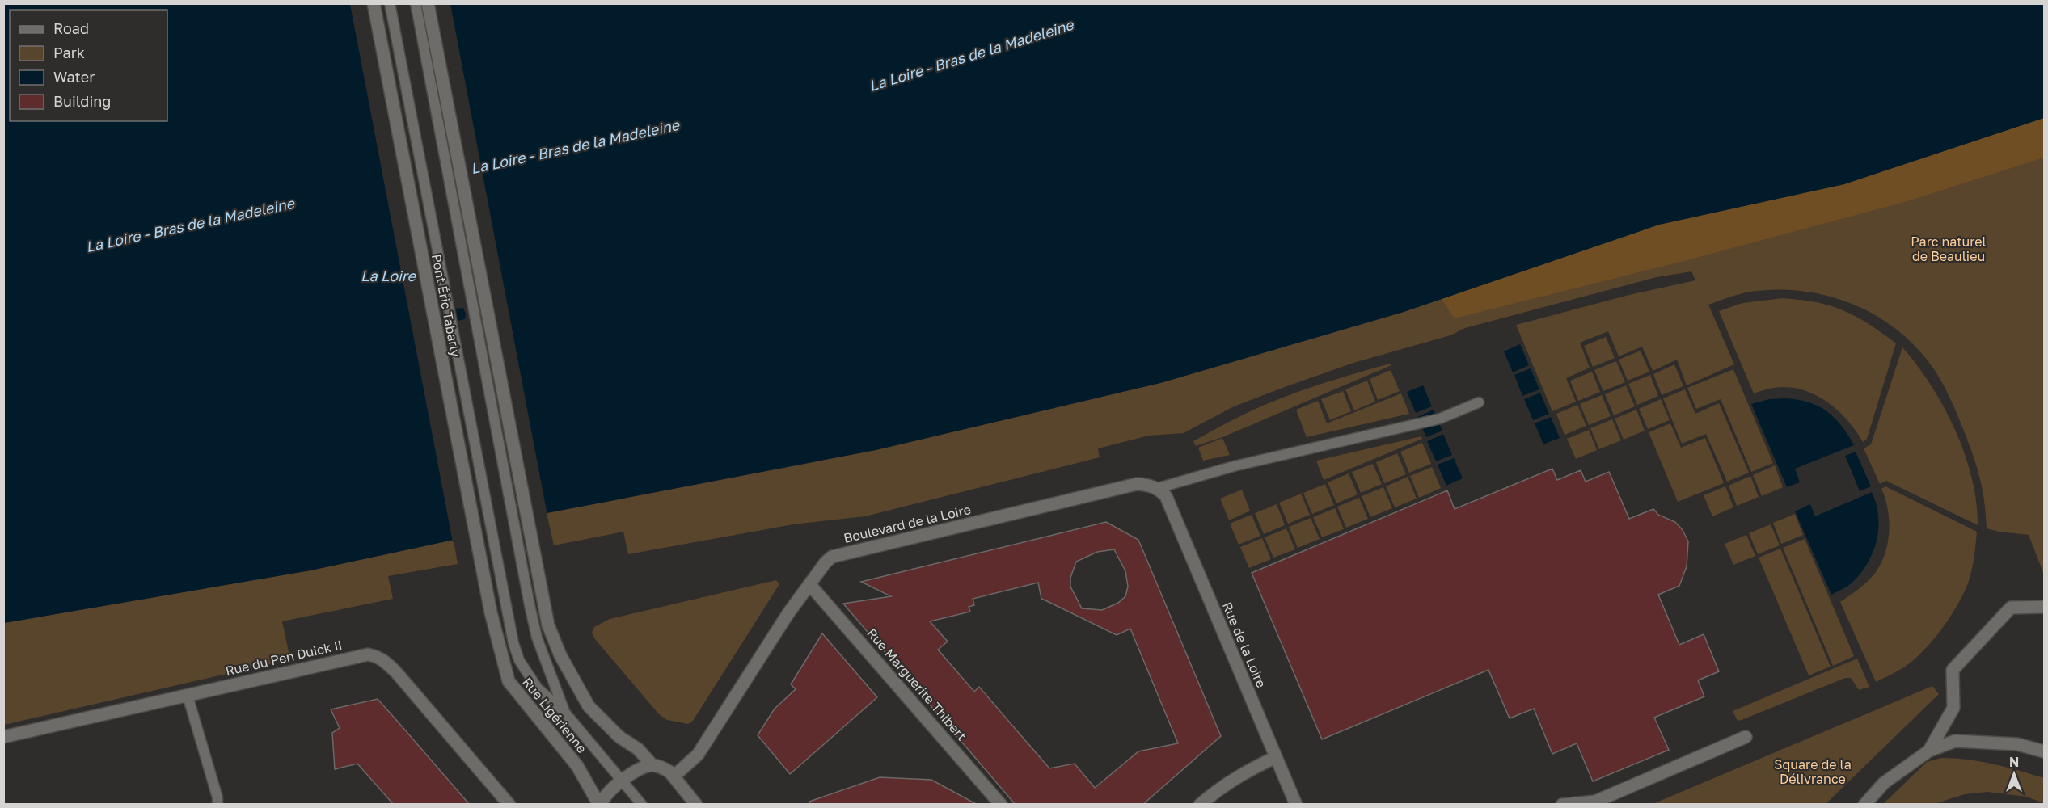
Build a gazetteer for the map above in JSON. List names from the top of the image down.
{
  "streets": {
    "street": [
      "Pont Éric Tabarly",
      "Boulevard de la Loire",
      "Rue de la Loire",
      "Rue du Pen Duick II",
      "Rue Marguerite Thibert",
      "Rue Ligérienne"
    ]
  },
  "crossings": [
    ["Pont Éric Tabarly", "Rue Ligérienne"],
    ["Boulevard de la Loire", "Rue de la Loire"],
    ["Boulevard de la Loire", "Rue Marguerite Thibert"]
  ],
  "water": ["La Loire - Bras de la Madeleine", "La Loire"],
  "parks": ["Parc naturel de Beaulieu", "Square de la Délivrance"],
  "legend": [
    "Road",
    "Park",
    "Water",
    "Building"
  ],
  "north": "top"
}
